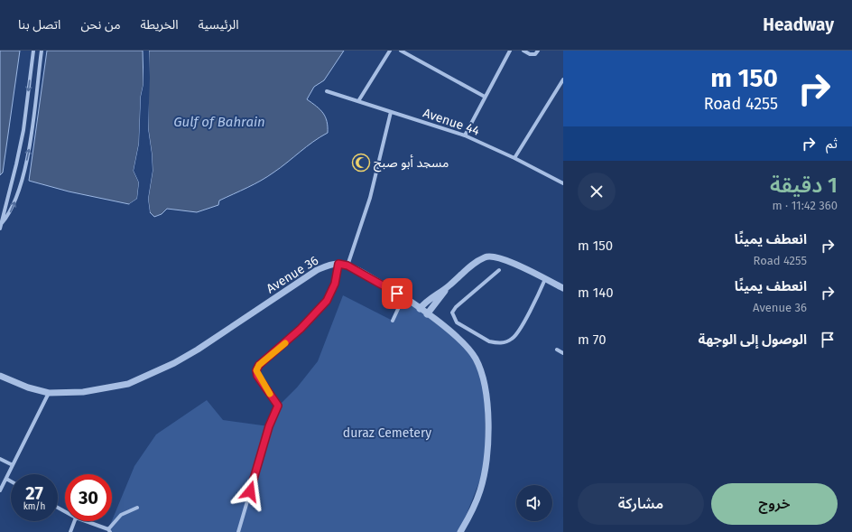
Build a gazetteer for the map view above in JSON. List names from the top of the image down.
{
  "streets": {
    "street": ["Avenue 44", "Avenue 36"]
  },
  "water": ["Gulf of Bahrain"],
  "parks": ["duraz Cemetery"],
  "places": {
    "mosque": ["مسجد أبو صبح"]
  },
  "page": {
    "header": "Headway",
    "nav": [
      "الرئيسية",
      "الخريطة",
      "من نحن",
      "اتصل بنا"
    ],
    "turn": ["150 m", "Road 4255"],
    "then": "ثم",
    "heading": ["1 دقيقة", "360 m · 11:42"],
    "list": [
      {
        "name": "انعطف يمينًا",
        "note": "Road 4255",
        "value": "150 m"
      },
      {
        "name": "انعطف يمينًا",
        "note": "Avenue 36",
        "value": "140 m"
      },
      {
        "name": "الوصول إلى الوجهة",
        "value": "70 m"
      }
    ],
    "speed": "27 km/h",
    "limit": "30",
    "buttons": ["خروج", "مشاركة"]
  }
}
